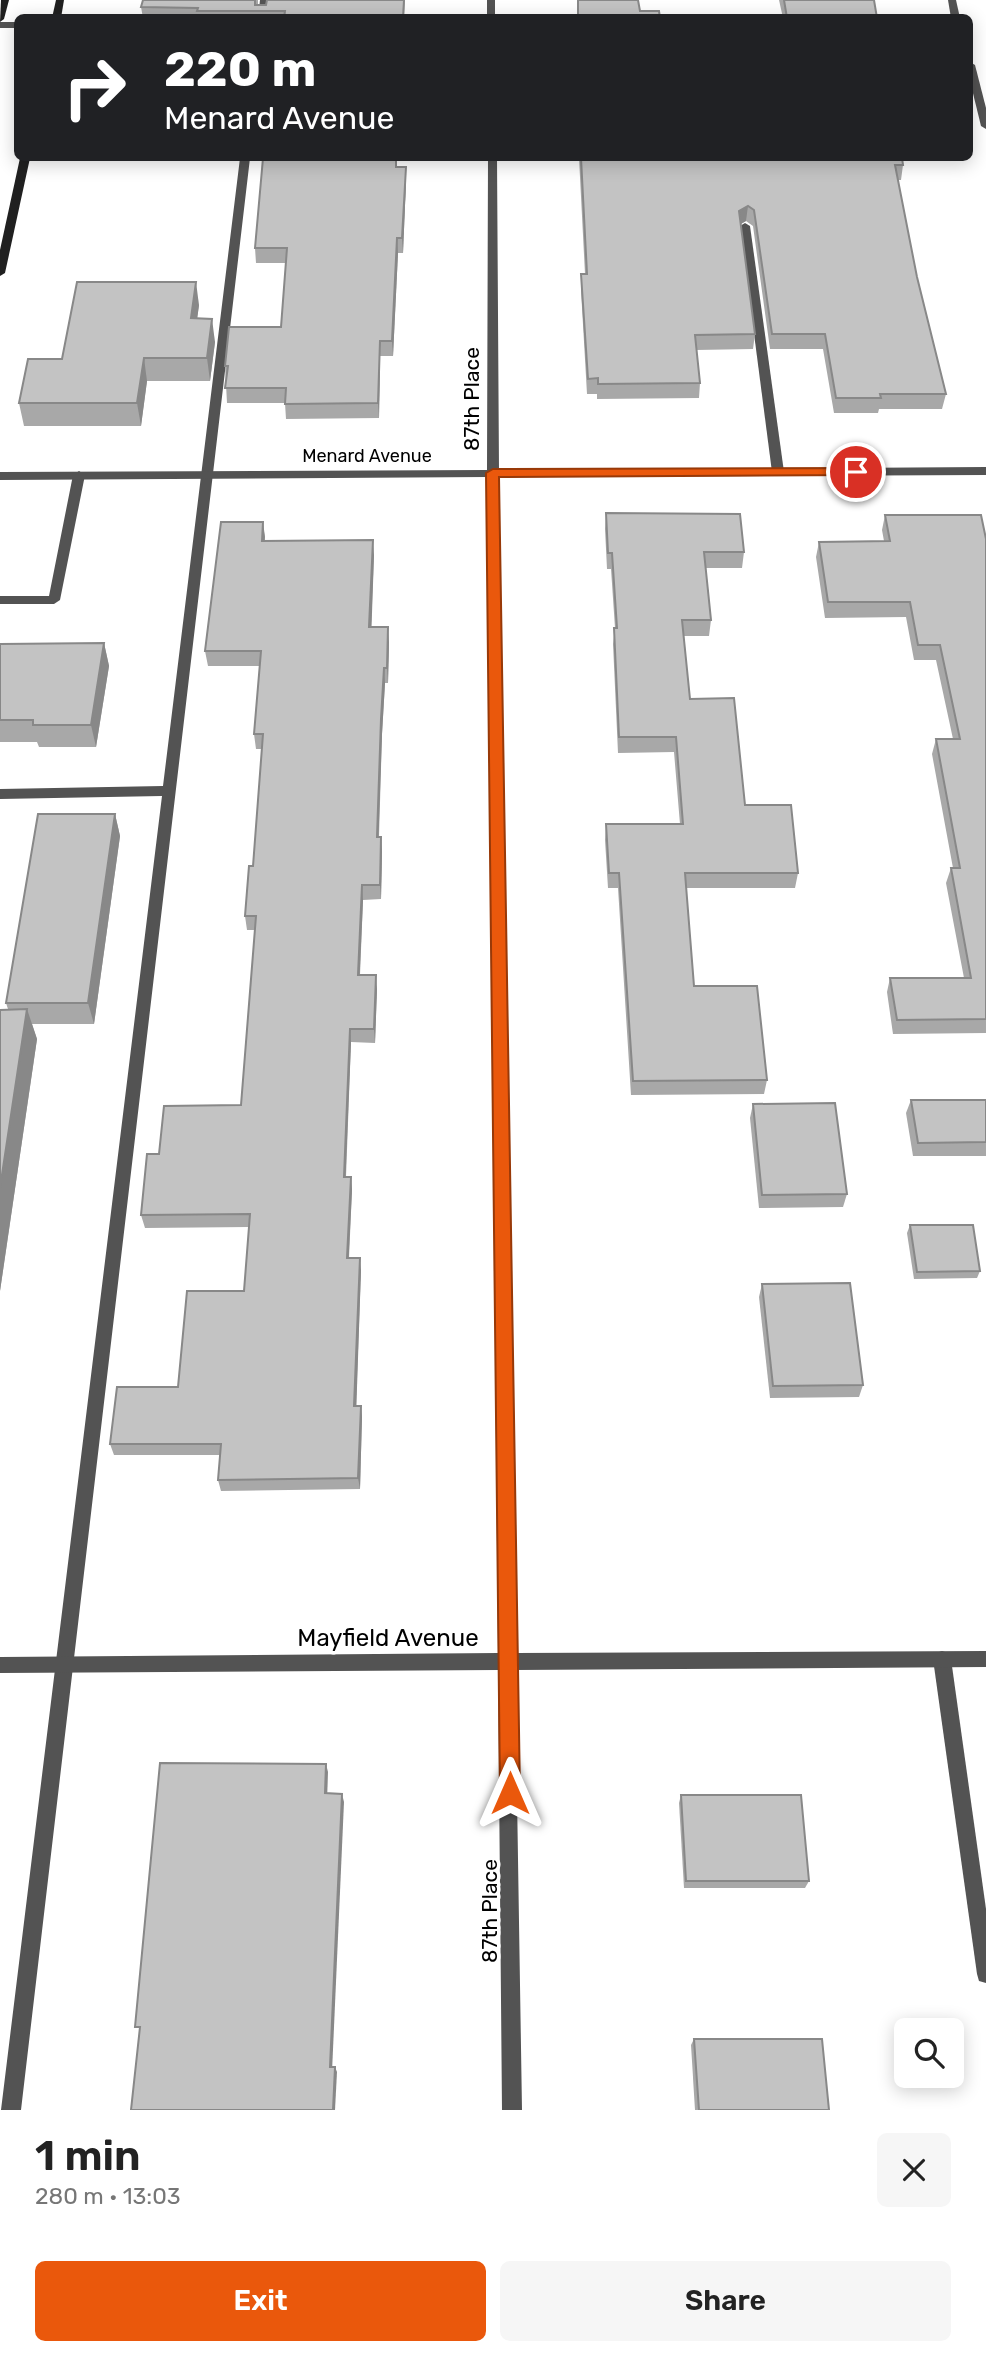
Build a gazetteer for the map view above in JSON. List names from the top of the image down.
{
  "streets": {
    "street": ["87th Place", "Menard Avenue", "Mayfield Avenue"]
  },
  "crossings": [
    ["87th Place", "Menard Avenue"],
    ["87th Place", "Mayfield Avenue"]
  ],
  "page": {
    "turn": ["220 m", "Menard Avenue"],
    "heading": ["1 min", "280 m · 13:03"],
    "buttons": ["Exit", "Share"]
  }
}
